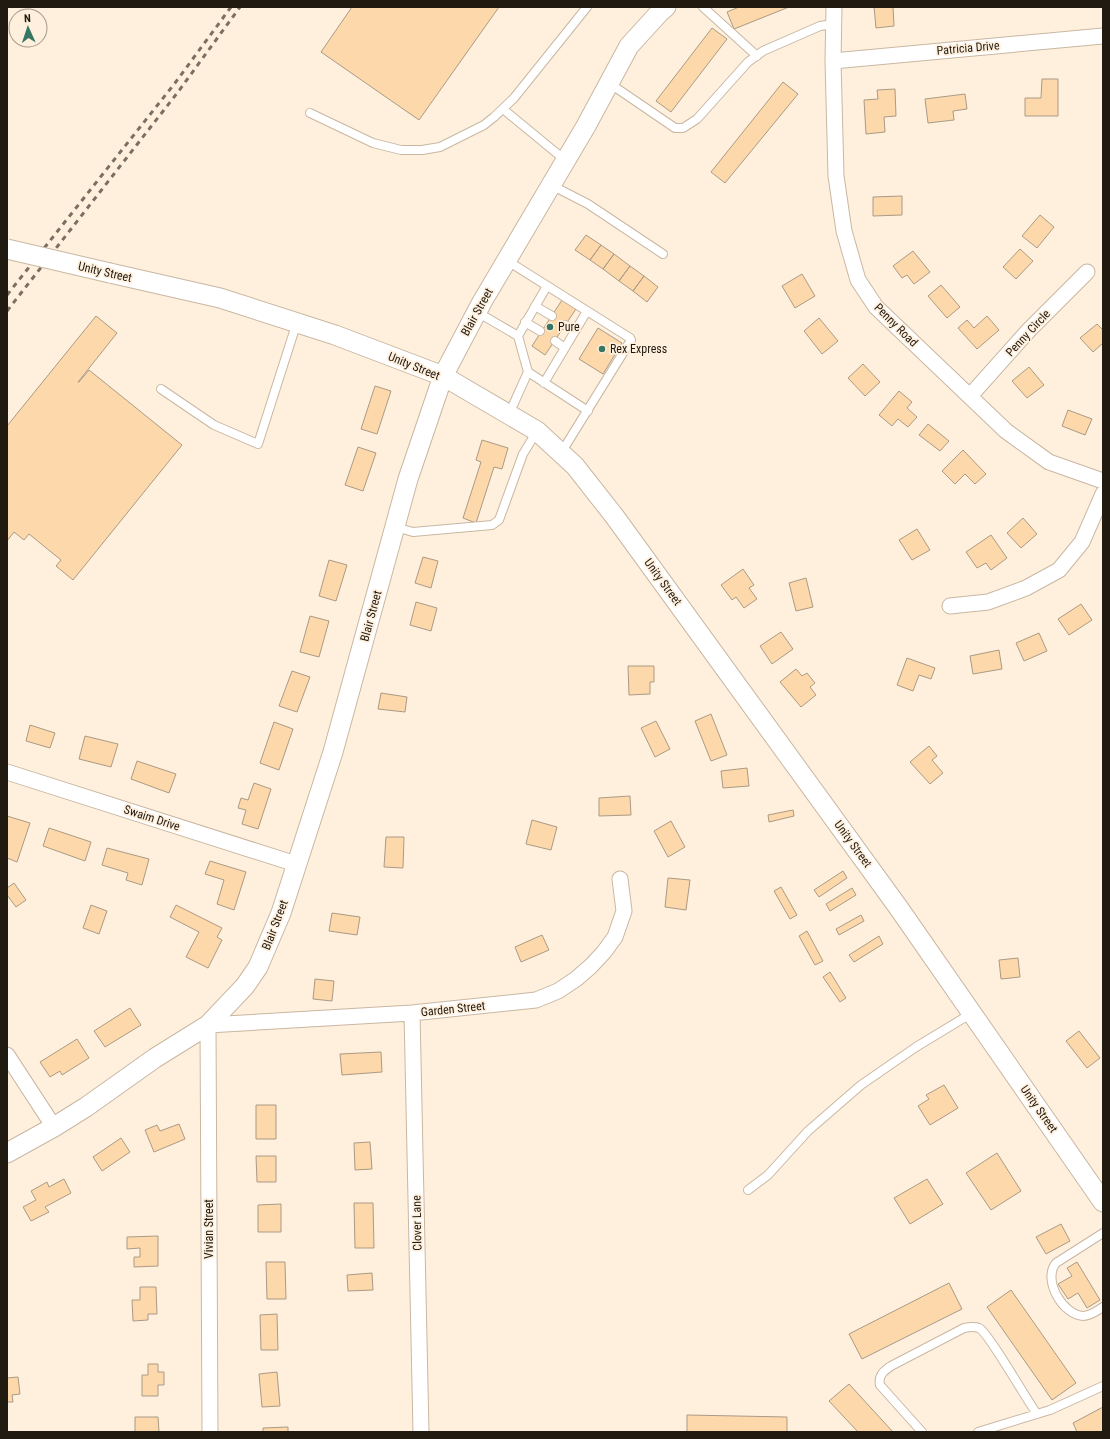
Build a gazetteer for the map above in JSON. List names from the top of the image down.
{
  "streets": {
    "street": [
      "Patricia Drive",
      "Unity Street",
      "Blair Street",
      "Penny Road",
      "Penny Circle",
      "Swaim Drive",
      "Garden Street",
      "Clover Lane",
      "Vivian Street"
    ]
  },
  "crossings": [
    ["Patricia Drive", "Penny Road"],
    ["Unity Street", "Blair Street"],
    ["Blair Street", "Swaim Drive"],
    ["Blair Street", "Garden Street"],
    ["Blair Street", "Vivian Street"],
    ["Penny Road", "Penny Circle"],
    ["Garden Street", "Clover Lane"],
    ["Garden Street", "Vivian Street"]
  ],
  "places": ["Pure", "Rex Express"],
  "north": "top"
}
